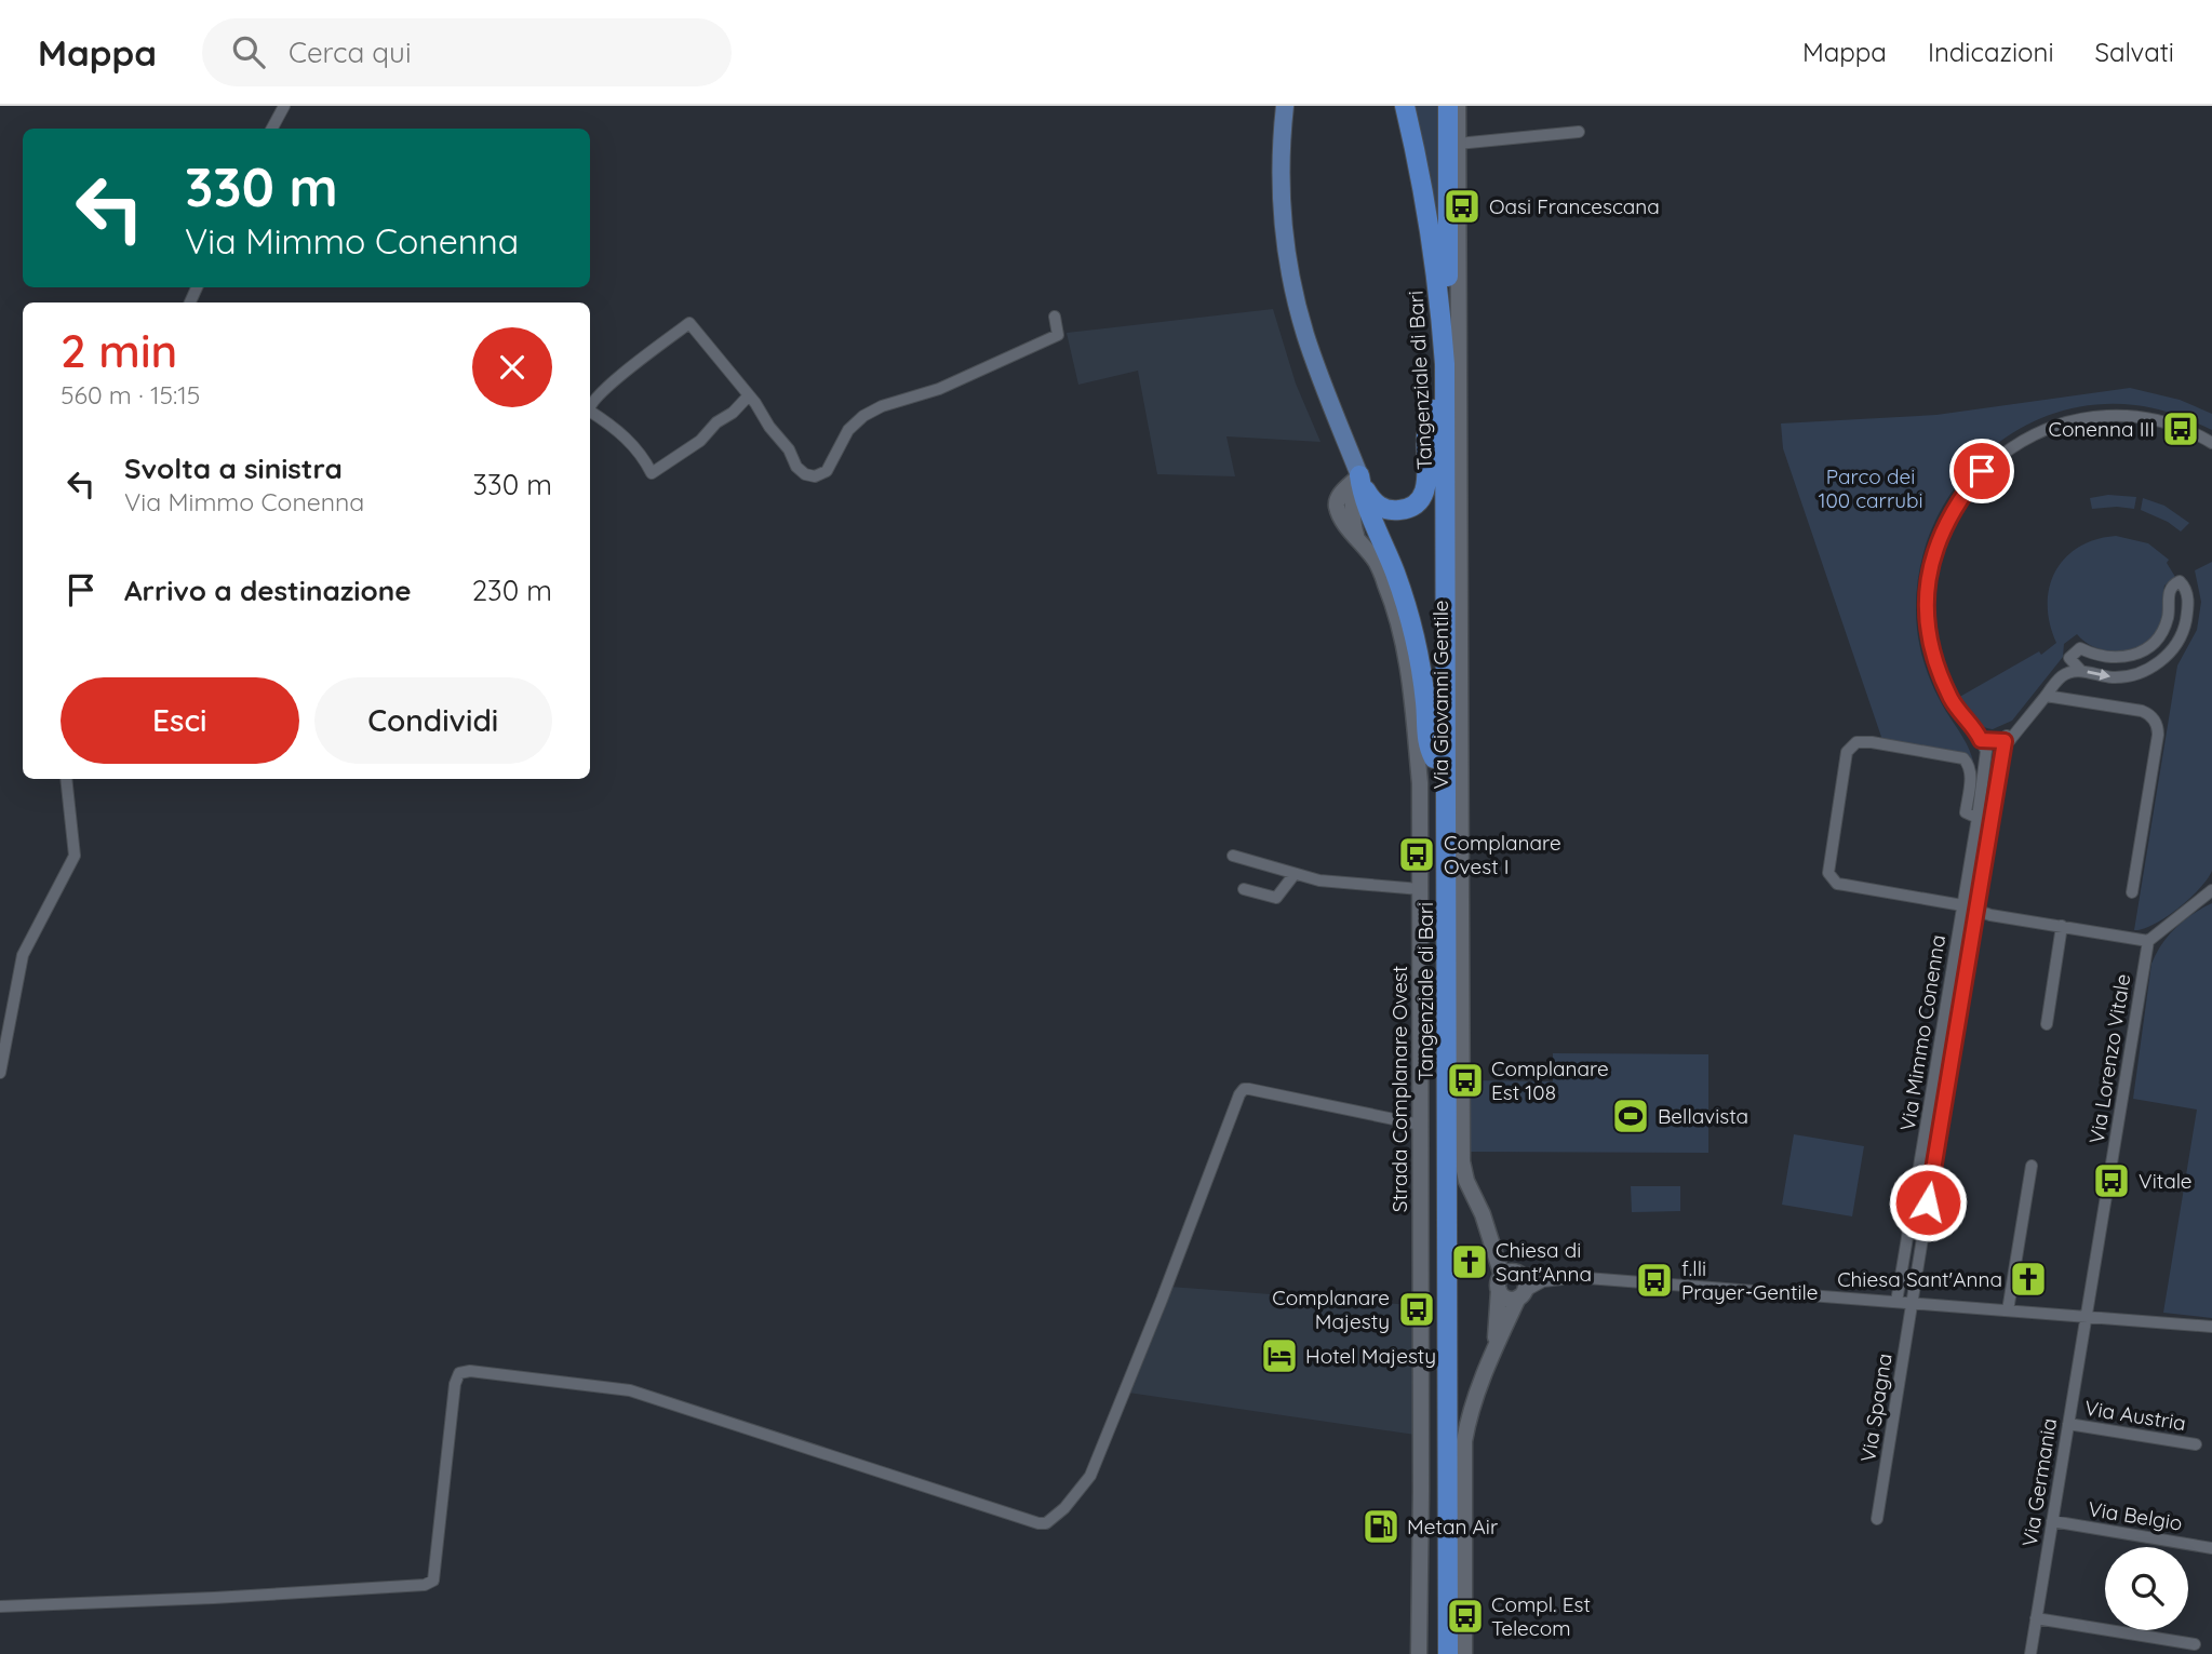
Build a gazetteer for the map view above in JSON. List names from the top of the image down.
{
  "streets": {
    "highway": ["Tangenziale di Bari"],
    "street": [
      "Via Giovanni Gentile",
      "Via Mimmo Conenna",
      "Via Lorenzo Vitale",
      "Strada Complanare Ovest",
      "Via Spagna",
      "Via Austria",
      "Via Germania",
      "Via Belgio"
    ]
  },
  "crossings": [
    ["Via Mimmo Conenna", "Via Spagna"],
    ["Via Lorenzo Vitale", "Via Germania"],
    ["Via Austria", "Via Germania"],
    ["Via Germania", "Via Belgio"]
  ],
  "parks": ["Parco dei 100 carrubi"],
  "places": {
    "bus stop": [
      "Oasi Francescana",
      "Conenna III",
      "Complanare Ovest I",
      "Complanare Est 108",
      "Vitale",
      "f.lli Prayer-Gentile",
      "Complanare Majesty",
      "Compl. Est Telecom"
    ],
    "sports": ["Bellavista"],
    "church": ["Chiesa di Sant'Anna", "Chiesa Sant'Anna"],
    "hotel": ["Hotel Majesty"],
    "fuel station": ["Metan Air"]
  },
  "page": {
    "header": "Mappa",
    "search": "Cerca qui",
    "nav": ["Mappa", "Indicazioni", "Salvati"],
    "turn": ["330 m", "Via Mimmo Conenna"],
    "heading": ["2 min", "560 m · 15:15"],
    "list": [
      {
        "name": "Svolta a sinistra",
        "note": "Via Mimmo Conenna",
        "value": "330 m"
      },
      {
        "name": "Arrivo a destinazione",
        "value": "230 m"
      }
    ],
    "buttons": ["Esci", "Condividi"]
  }
}
